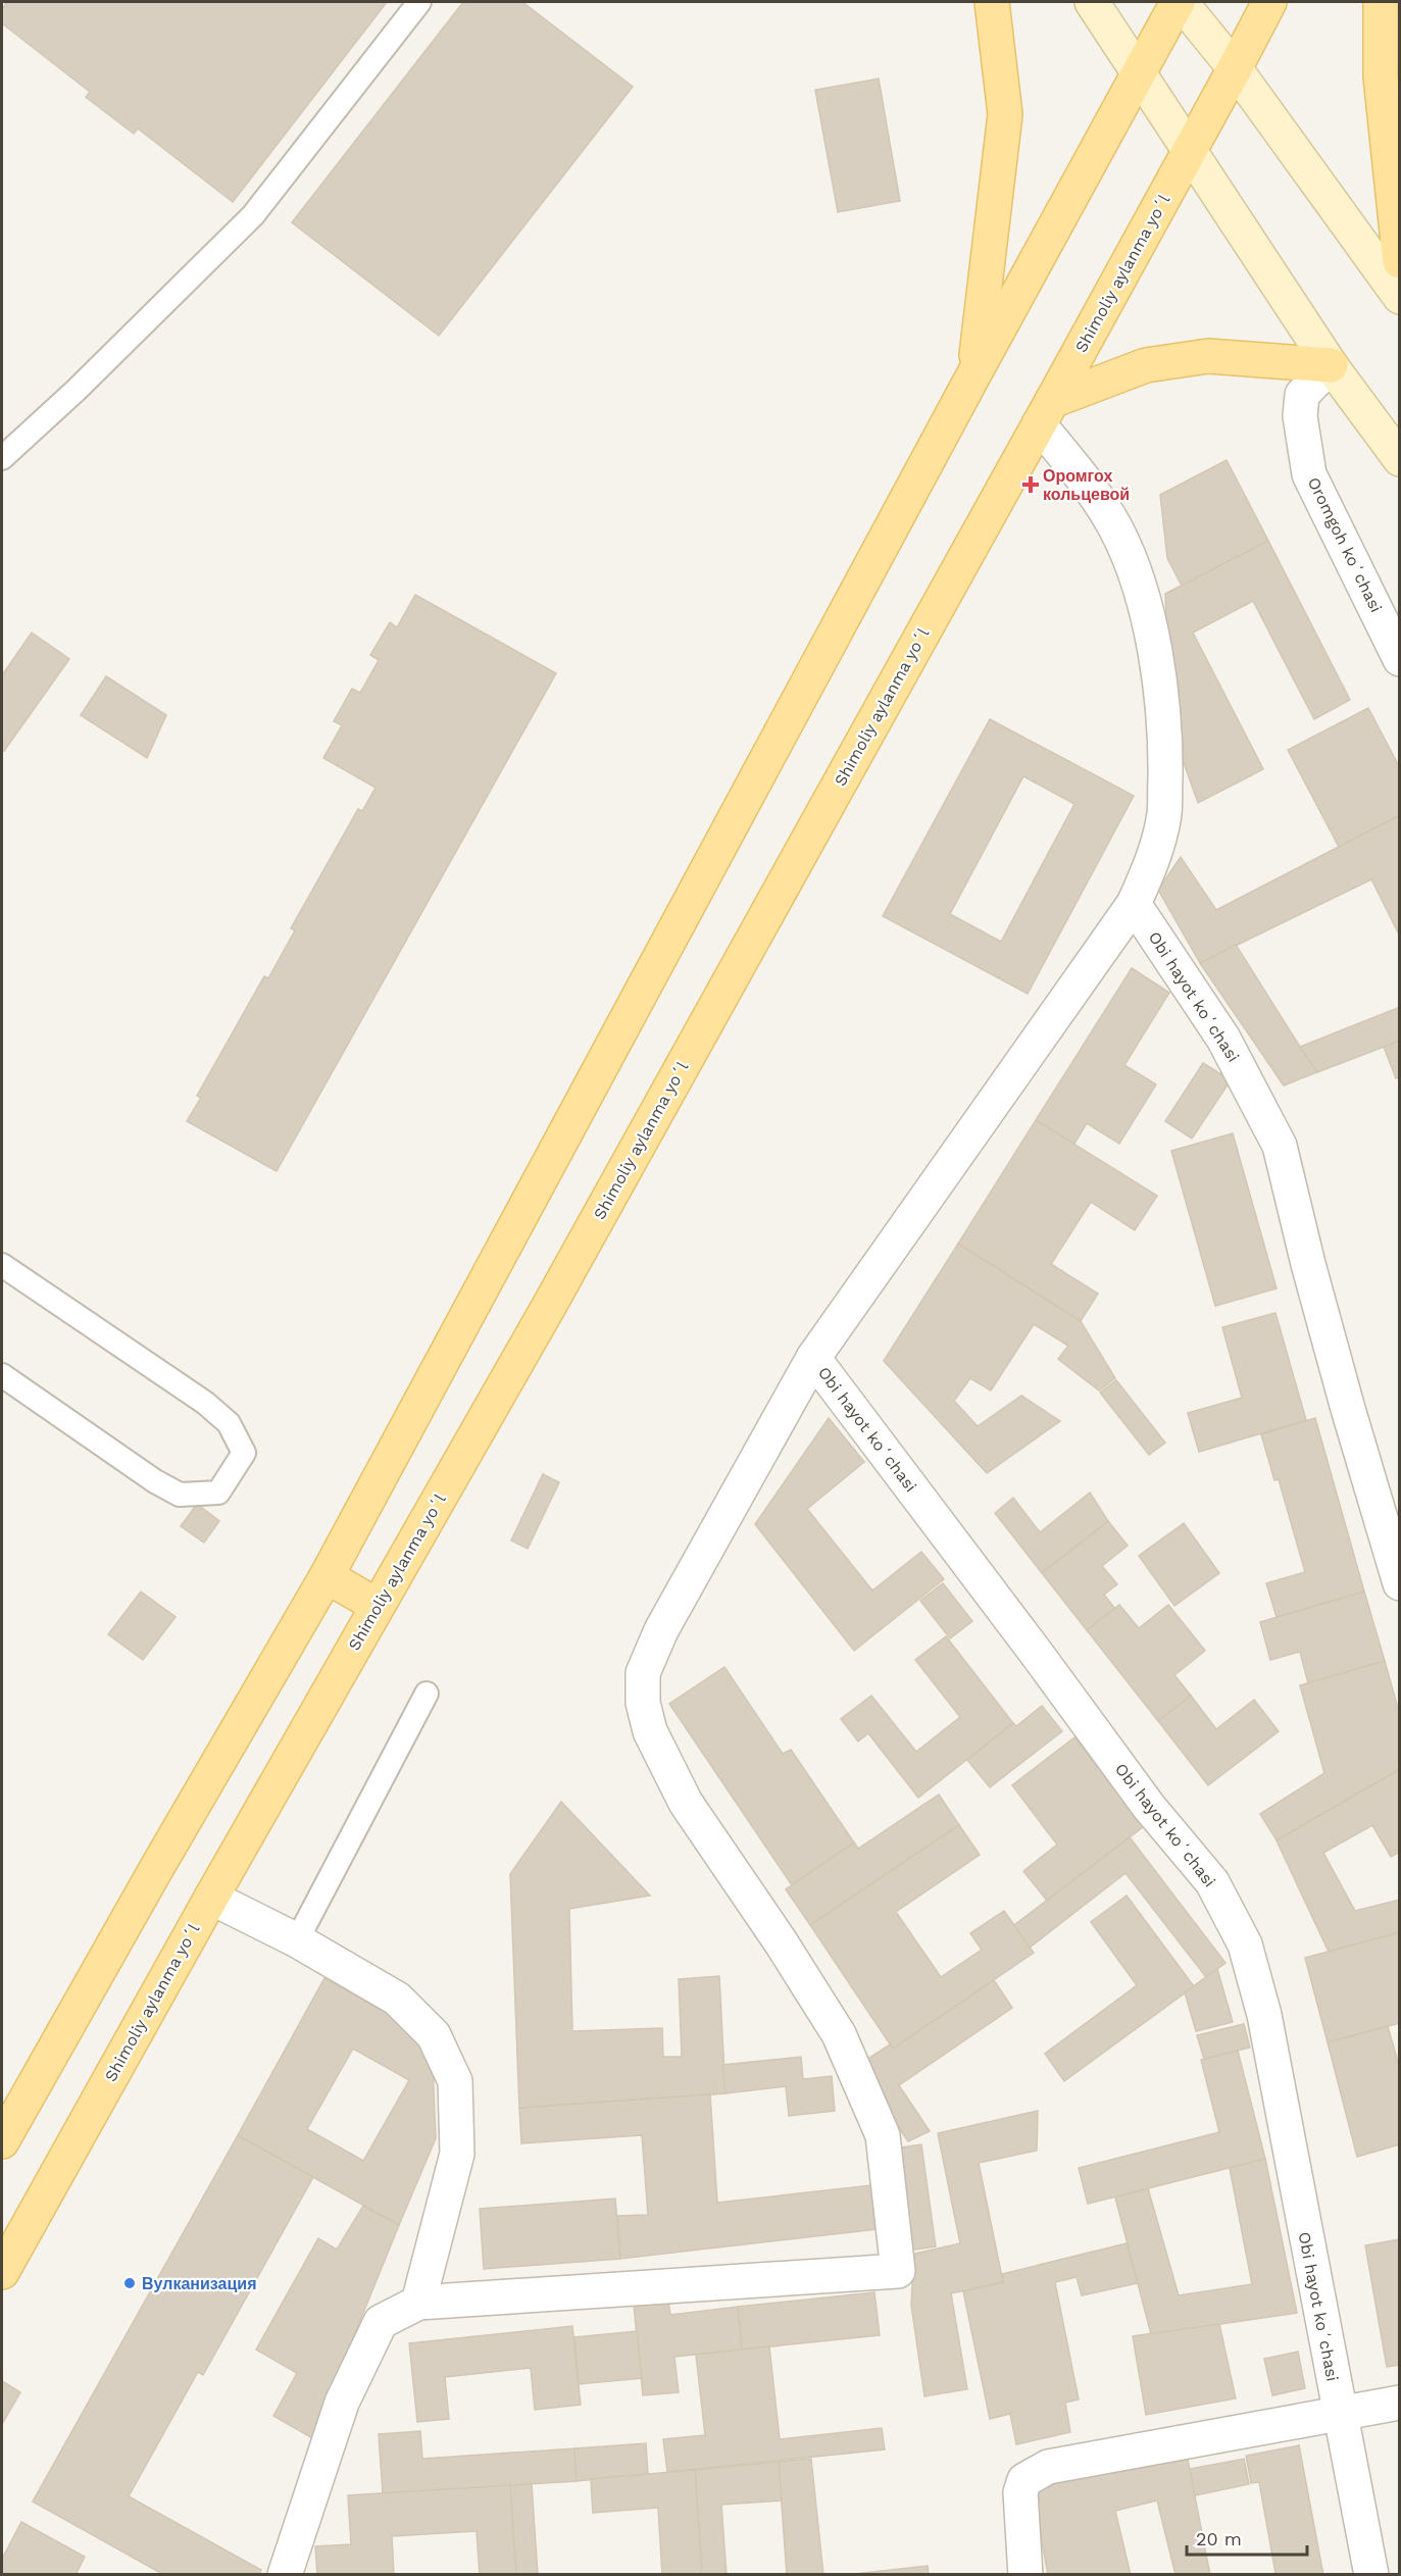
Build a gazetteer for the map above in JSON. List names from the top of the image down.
{
  "streets": {
    "main road": ["Shimoliy aylanma yoʻl"],
    "street": ["Oromgoh koʻchasi", "Obi hayot koʻchasi"]
  },
  "places": {
    "health": ["Оромгох кольцевой"],
    "other": ["Вулканизация"]
  },
  "scale_bar": "20 m"
}
